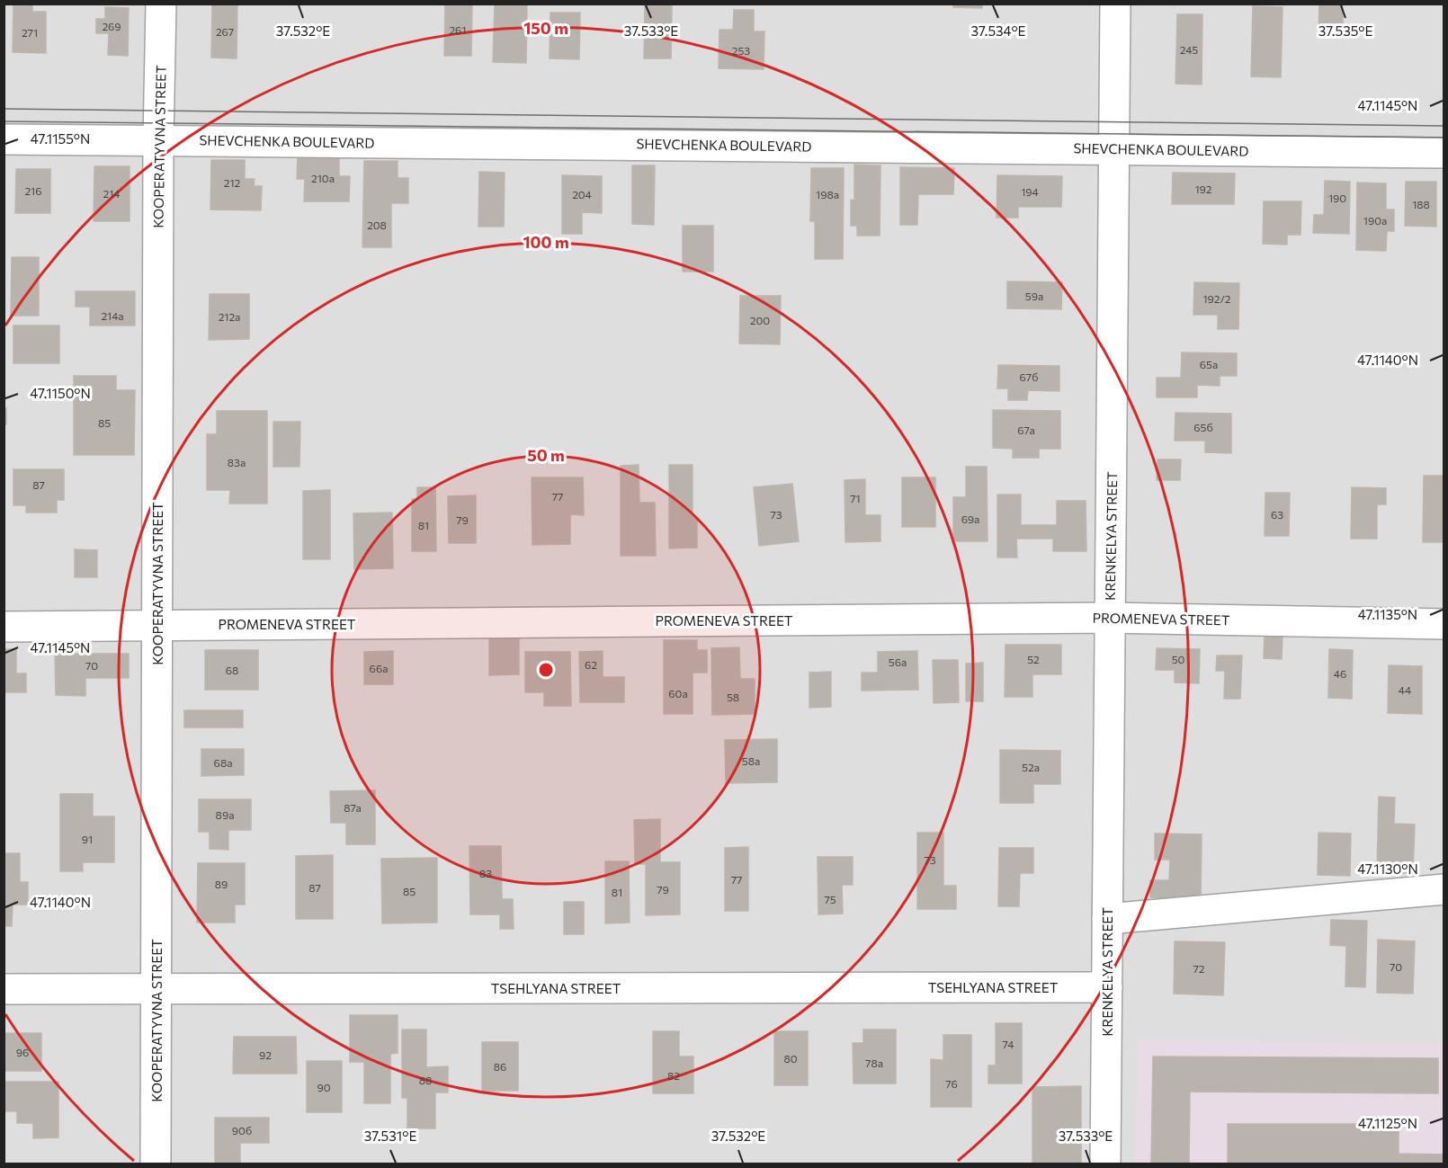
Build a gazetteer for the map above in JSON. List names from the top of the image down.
{
  "streets": {
    "street": [
      "SHEVCHENKA BOULEVARD",
      "KOOPERATYVNA STREET",
      "KRENKELYA STREET",
      "PROMENEVA STREET",
      "TSEHLYANA STREET"
    ]
  },
  "crossings": [
    ["SHEVCHENKA BOULEVARD", "KOOPERATYVNA STREET"],
    ["SHEVCHENKA BOULEVARD", "KRENKELYA STREET"],
    ["KOOPERATYVNA STREET", "PROMENEVA STREET"],
    ["KOOPERATYVNA STREET", "TSEHLYANA STREET"],
    ["KRENKELYA STREET", "PROMENEVA STREET"],
    ["KRENKELYA STREET", "TSEHLYANA STREET"]
  ],
  "house_numbers": [
    "269",
    "261",
    "267",
    "271",
    "245",
    "253",
    "210а",
    "212",
    "192",
    "216",
    "194",
    "214",
    "204",
    "198а",
    "190",
    "188",
    "190а",
    "208",
    "59а",
    "192/2",
    "214а",
    "212а",
    "200",
    "65а",
    "67б",
    "85",
    "65б",
    "67а",
    "83а",
    "87",
    "77",
    "71",
    "73",
    "63",
    "69а",
    "79",
    "81",
    "52",
    "50",
    "56а",
    "62",
    "70",
    "66а",
    "68",
    "46",
    "44",
    "60а",
    "58",
    "58а",
    "68а",
    "52а",
    "87а",
    "89а",
    "91",
    "73",
    "83",
    "77",
    "89",
    "87",
    "79",
    "85",
    "81",
    "75",
    "70",
    "72",
    "74",
    "96",
    "92",
    "80",
    "78а",
    "86",
    "82",
    "88",
    "76",
    "90",
    "90б"
  ],
  "coordinates": [
    "37.532°E",
    "37.533°E",
    "37.534°E",
    "37.535°E",
    "47.1145°N",
    "47.1155°N",
    "47.1140°N",
    "47.1150°N",
    "47.1135°N",
    "47.1130°N",
    "47.1125°N",
    "37.531°E"
  ],
  "rings": ["150 m", "100 m", "50 m"]
}
